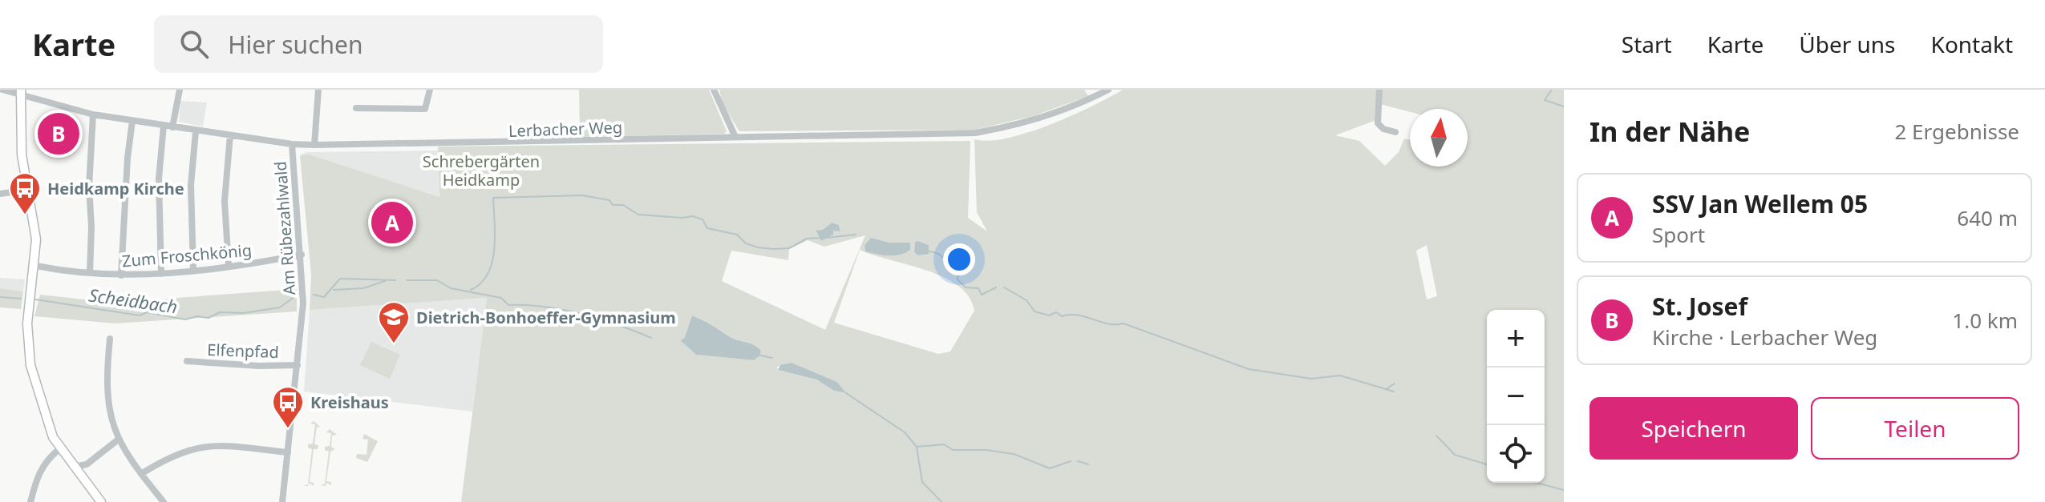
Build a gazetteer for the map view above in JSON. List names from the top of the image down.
{
  "streets": {
    "street": [
      "Lerbacher Weg",
      "Am Rübezahlwald",
      "Zum Froschkönig",
      "Elfenpfad"
    ]
  },
  "crossings": [
    ["Lerbacher Weg", "Am Rübezahlwald"],
    ["Am Rübezahlwald", "Zum Froschkönig"],
    ["Am Rübezahlwald", "Elfenpfad"]
  ],
  "water": ["Scheidbach"],
  "parks": ["Schrebergärten Heidkamp"],
  "places": {
    "bus stop": ["Heidkamp Kirche", "Kreishaus"],
    "school or university": ["Dietrich-Bonhoeffer-Gymnasium"]
  },
  "north": "top",
  "page": {
    "header": "Karte",
    "search": "Hier suchen",
    "nav": [
      "Start",
      "Karte",
      "Über uns",
      "Kontakt"
    ],
    "heading": ["In der Nähe", "2 Ergebnisse"],
    "pins": ["B", "A"],
    "list": [
      {
        "mark": "A",
        "name": "SSV Jan Wellem 05",
        "note": "Sport",
        "value": "640 m"
      },
      {
        "mark": "B",
        "name": "St. Josef",
        "note": "Kirche · Lerbacher Weg",
        "value": "1.0 km"
      }
    ],
    "map_buttons": ["+", "−"],
    "buttons": ["Speichern", "Teilen"]
  }
}
